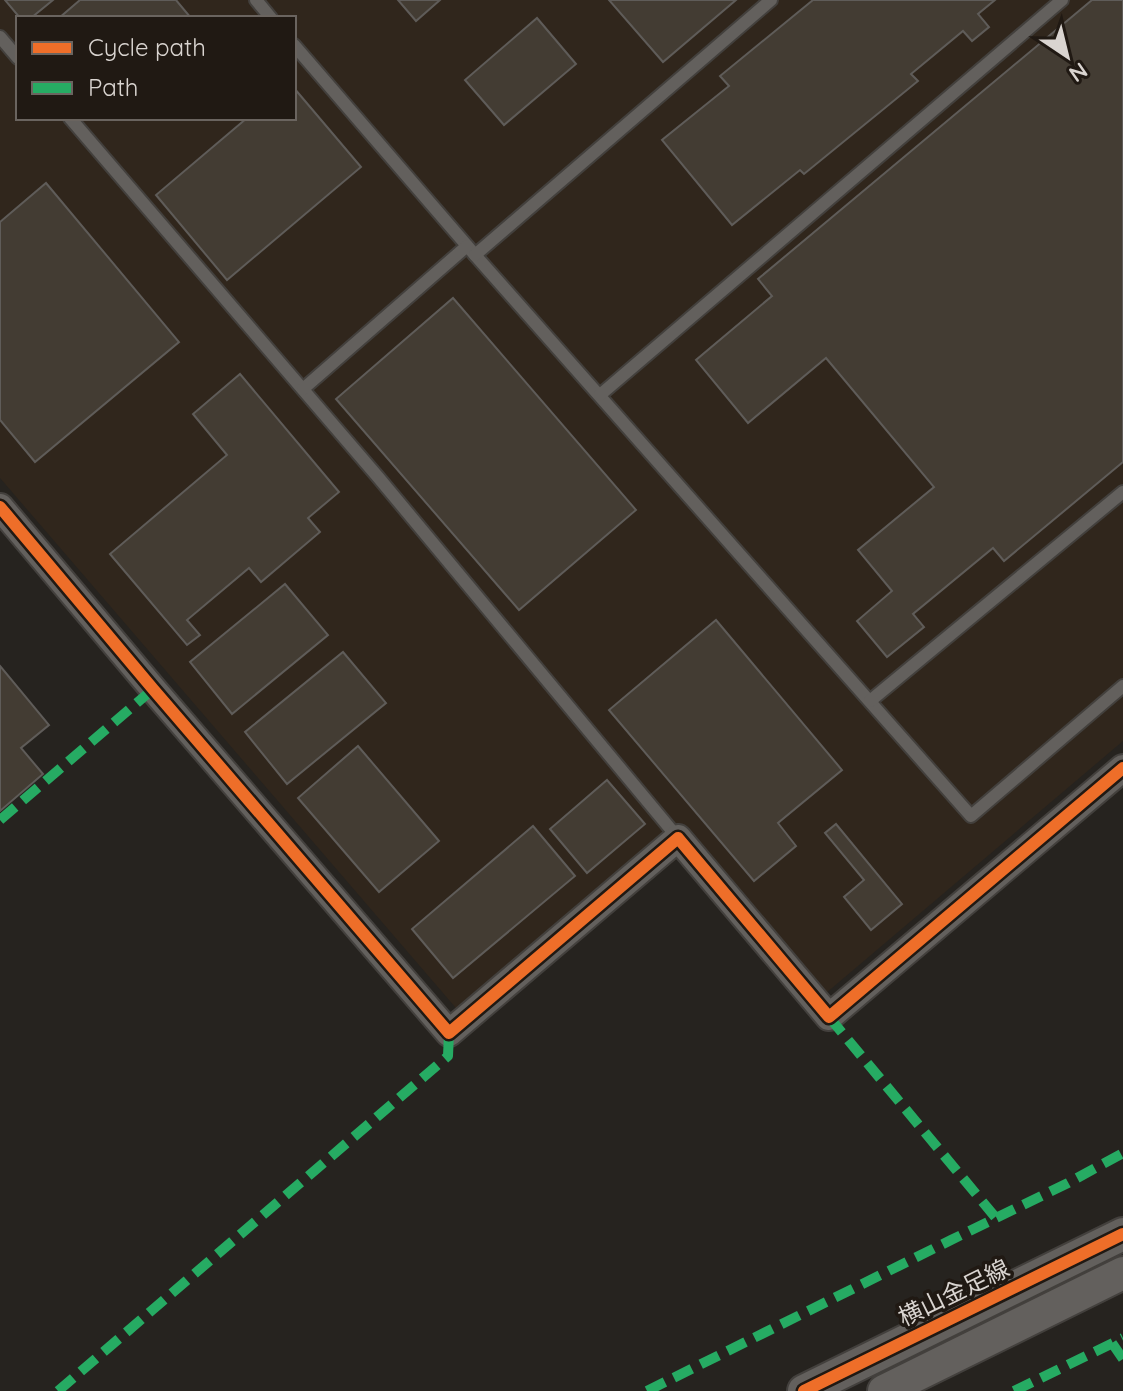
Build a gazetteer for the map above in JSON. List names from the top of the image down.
{
  "streets": {
    "street": ["横山金足線"]
  },
  "legend": ["Cycle path", "Path"],
  "north": "bottom right"
}
